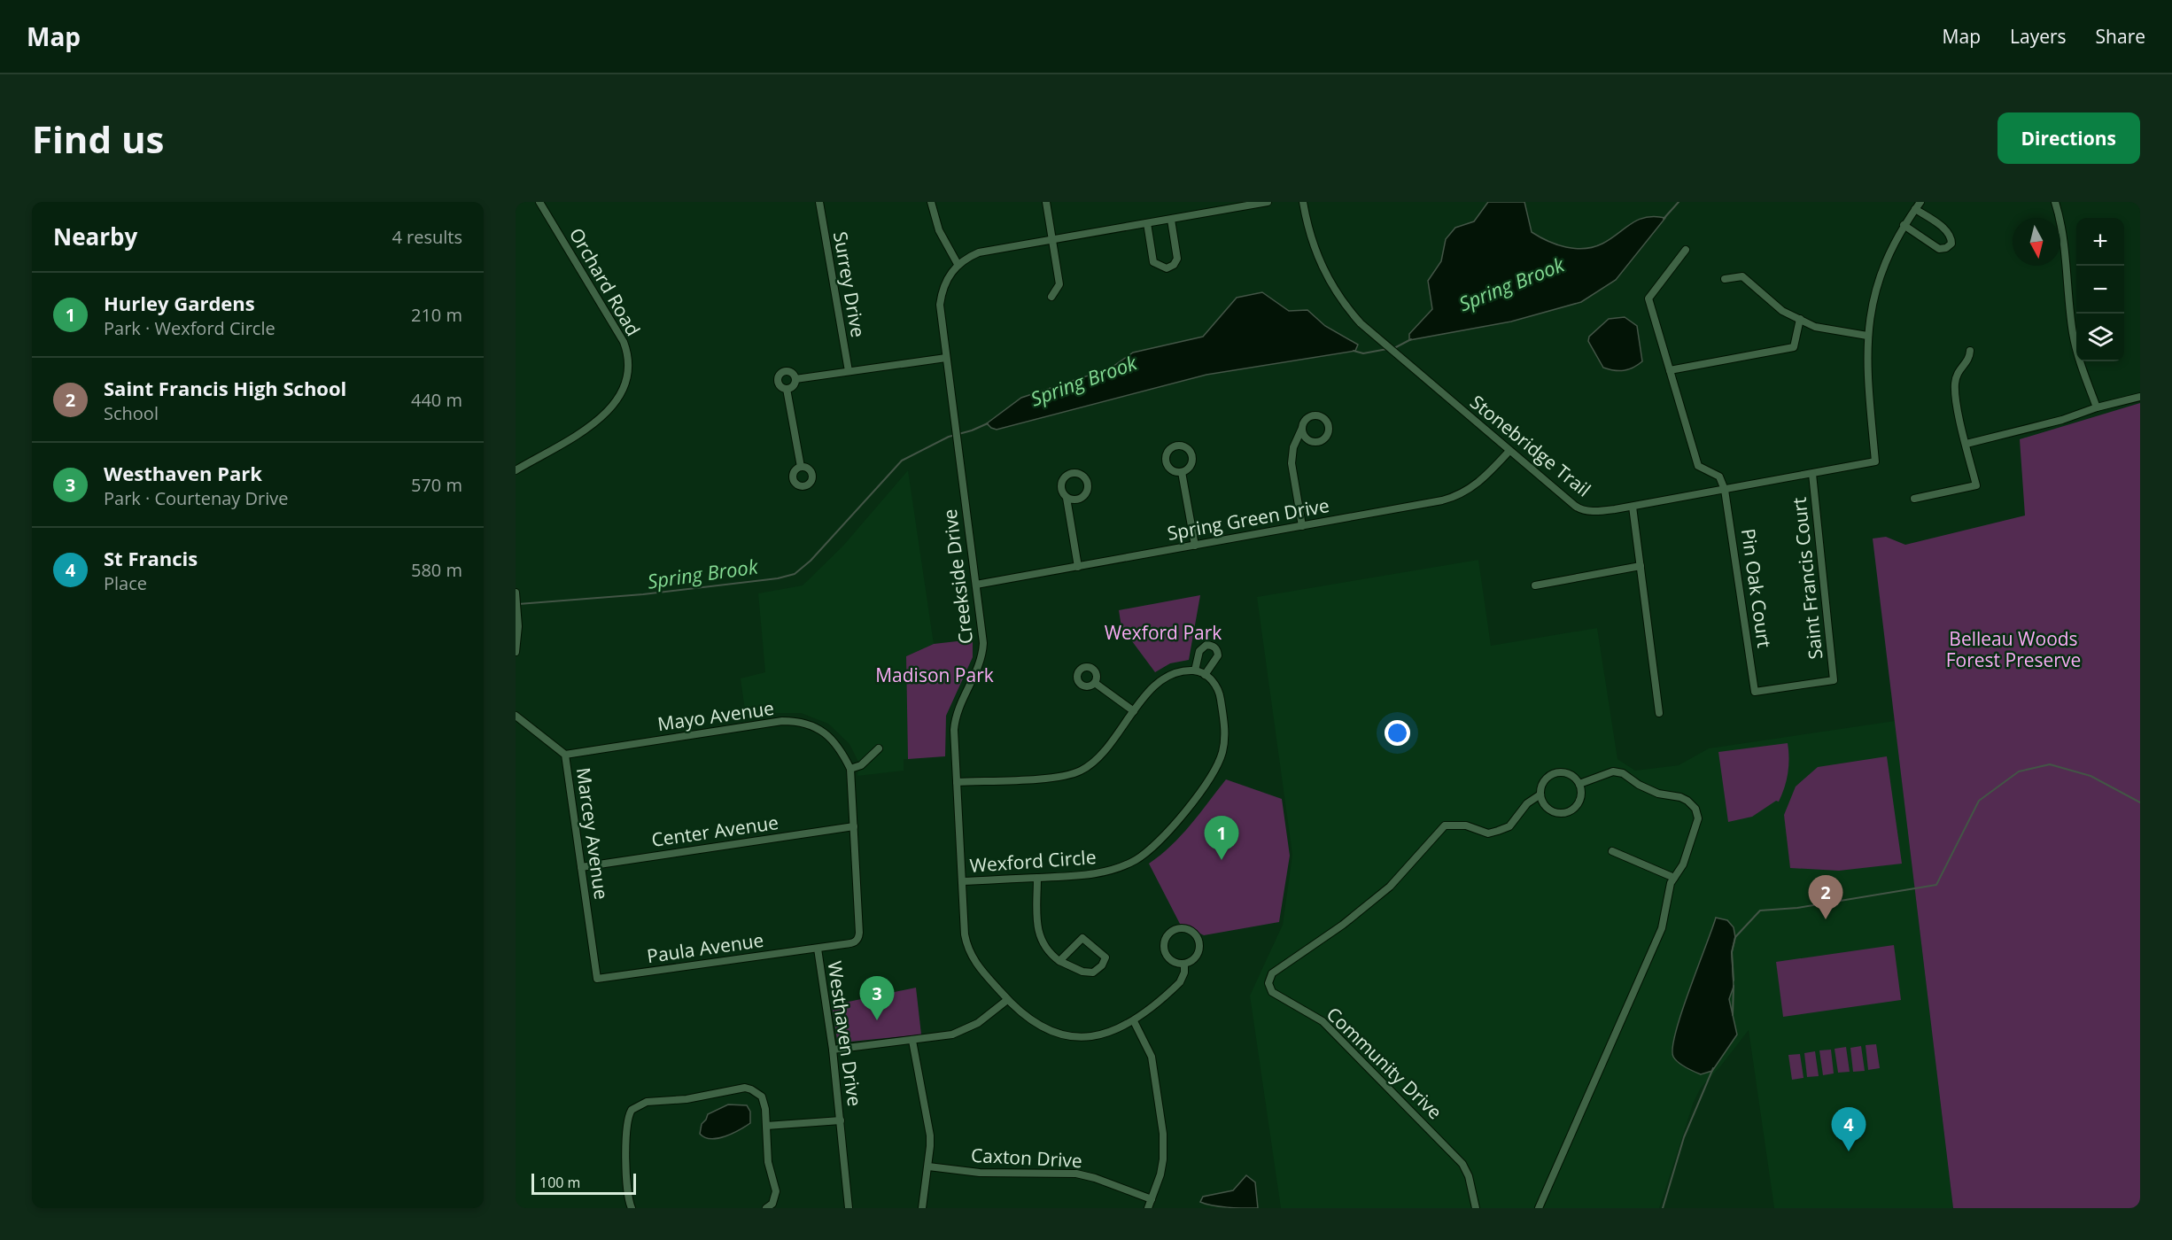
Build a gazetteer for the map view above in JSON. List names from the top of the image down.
{
  "streets": {
    "street": [
      "Orchard Road",
      "Surrey Drive",
      "Stonebridge Trail",
      "Spring Green Drive",
      "Creekside Drive",
      "Saint Francis Court",
      "Pin Oak Court",
      "Mayo Avenue",
      "Center Avenue",
      "Marcey Avenue",
      "Wexford Circle",
      "Paula Avenue",
      "Westhaven Drive",
      "Community Drive",
      "Caxton Drive"
    ]
  },
  "crossings": [
    ["Stonebridge Trail", "Spring Green Drive"],
    ["Stonebridge Trail", "Saint Francis Court"],
    ["Stonebridge Trail", "Pin Oak Court"],
    ["Spring Green Drive", "Creekside Drive"],
    ["Creekside Drive", "Wexford Circle"],
    ["Saint Francis Court", "Pin Oak Court"],
    ["Mayo Avenue", "Marcey Avenue"],
    ["Mayo Avenue", "Westhaven Drive"],
    ["Center Avenue", "Marcey Avenue"],
    ["Center Avenue", "Westhaven Drive"],
    ["Marcey Avenue", "Paula Avenue"],
    ["Paula Avenue", "Westhaven Drive"]
  ],
  "water": ["Spring Brook"],
  "parks": ["Wexford Park", "Belleau Woods Forest Preserve", "Madison Park"],
  "scale_bar": "100 m",
  "north": "bottom",
  "page": {
    "header": "Map",
    "nav": ["Map", "Layers", "Share"],
    "buttons": "Directions",
    "title": "Find us",
    "heading": ["Nearby", "4 results"],
    "map_buttons": ["+", "−"],
    "list": [
      {
        "mark": "1",
        "name": "Hurley Gardens",
        "note": "Park · Wexford Circle",
        "value": "210 m"
      },
      {
        "mark": "2",
        "name": "Saint Francis High School",
        "note": "School",
        "value": "440 m"
      },
      {
        "mark": "3",
        "name": "Westhaven Park",
        "note": "Park · Courtenay Drive",
        "value": "570 m"
      },
      {
        "mark": "4",
        "name": "St Francis",
        "note": "Place",
        "value": "580 m"
      }
    ],
    "pins": [
      "1",
      "2",
      "3",
      "4"
    ],
    "scale": "100 m"
  }
}
